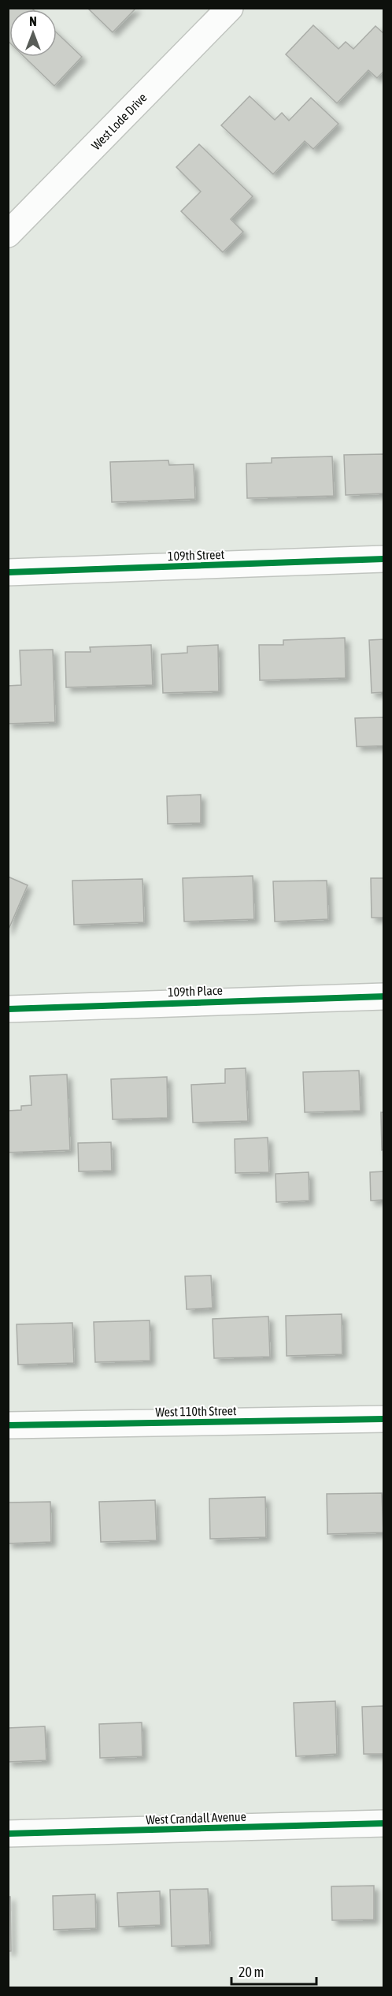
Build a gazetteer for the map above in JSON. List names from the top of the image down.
{
  "streets": {
    "street": [
      "West Lode Drive",
      "109th Street",
      "109th Place",
      "West 110th Street",
      "West Crandall Avenue"
    ]
  },
  "scale_bar": "20 m",
  "north": "top"
}
